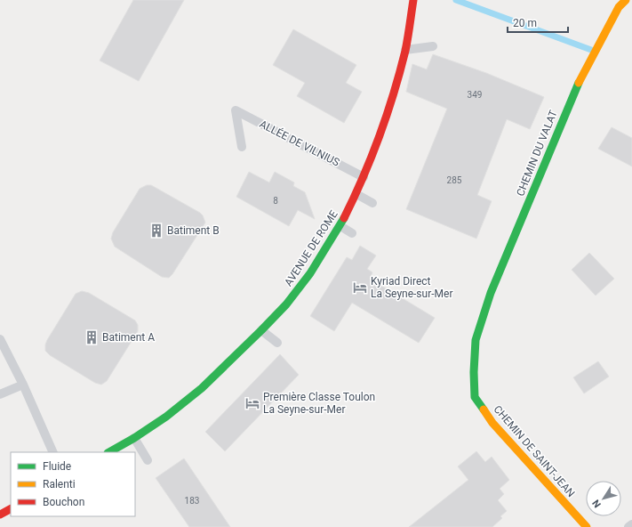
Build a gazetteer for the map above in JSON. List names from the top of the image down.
{
  "streets": {
    "street": ["CHEMIN DU VALAT", "AVENUE DE ROME", "CHEMIN DE SAINT-JEAN"],
    "lane": ["ALLÉE DE VILNIUS"]
  },
  "crossings": [
    ["ALLÉE DE VILNIUS", "AVENUE DE ROME"],
    ["CHEMIN DU VALAT", "CHEMIN DE SAINT-JEAN"]
  ],
  "places": {
    "building": ["Batiment B", "Batiment A"],
    "hotel": ["Kyriad Direct La Seyne-sur-Mer", "Première Classe Toulon La Seyne-sur-Mer"]
  },
  "house_numbers": [
    "349",
    "285",
    "8",
    "183"
  ],
  "legend": ["Fluide", "Ralenti", "Bouchon"],
  "scale_bar": "20 m",
  "north": "bottom left"
}
